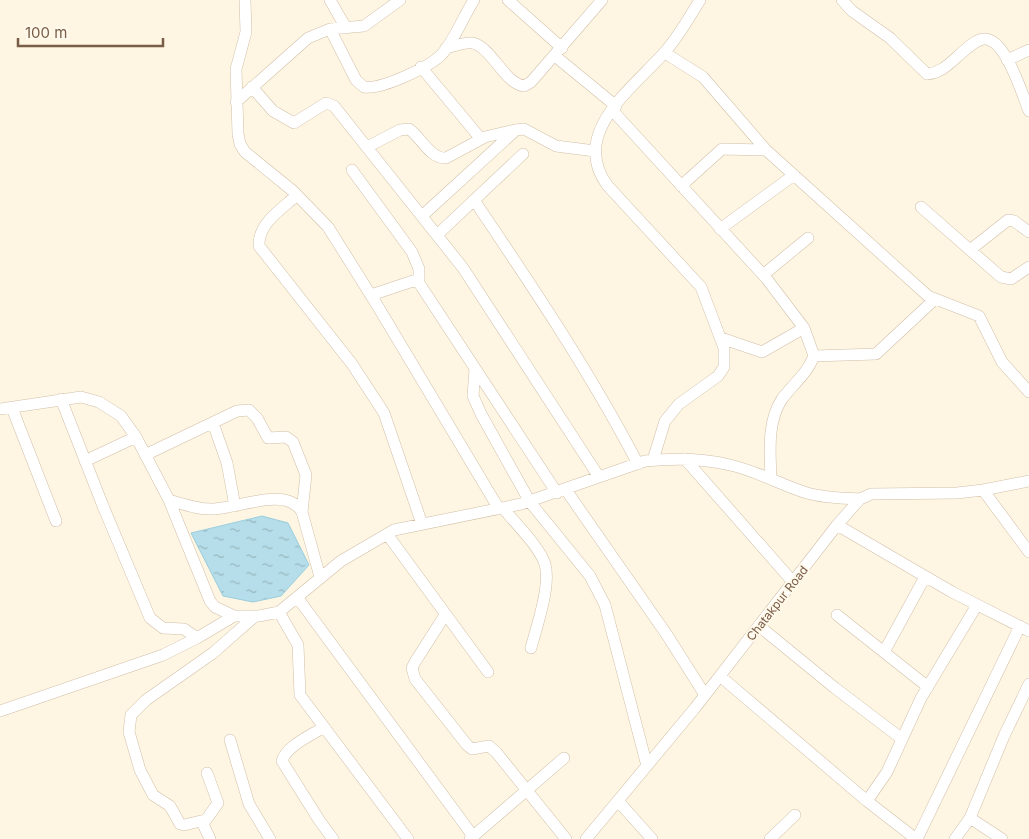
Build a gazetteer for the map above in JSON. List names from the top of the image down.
{
  "streets": {
    "street": ["Chatakpur Road"]
  },
  "scale_bar": "100 m"
}
